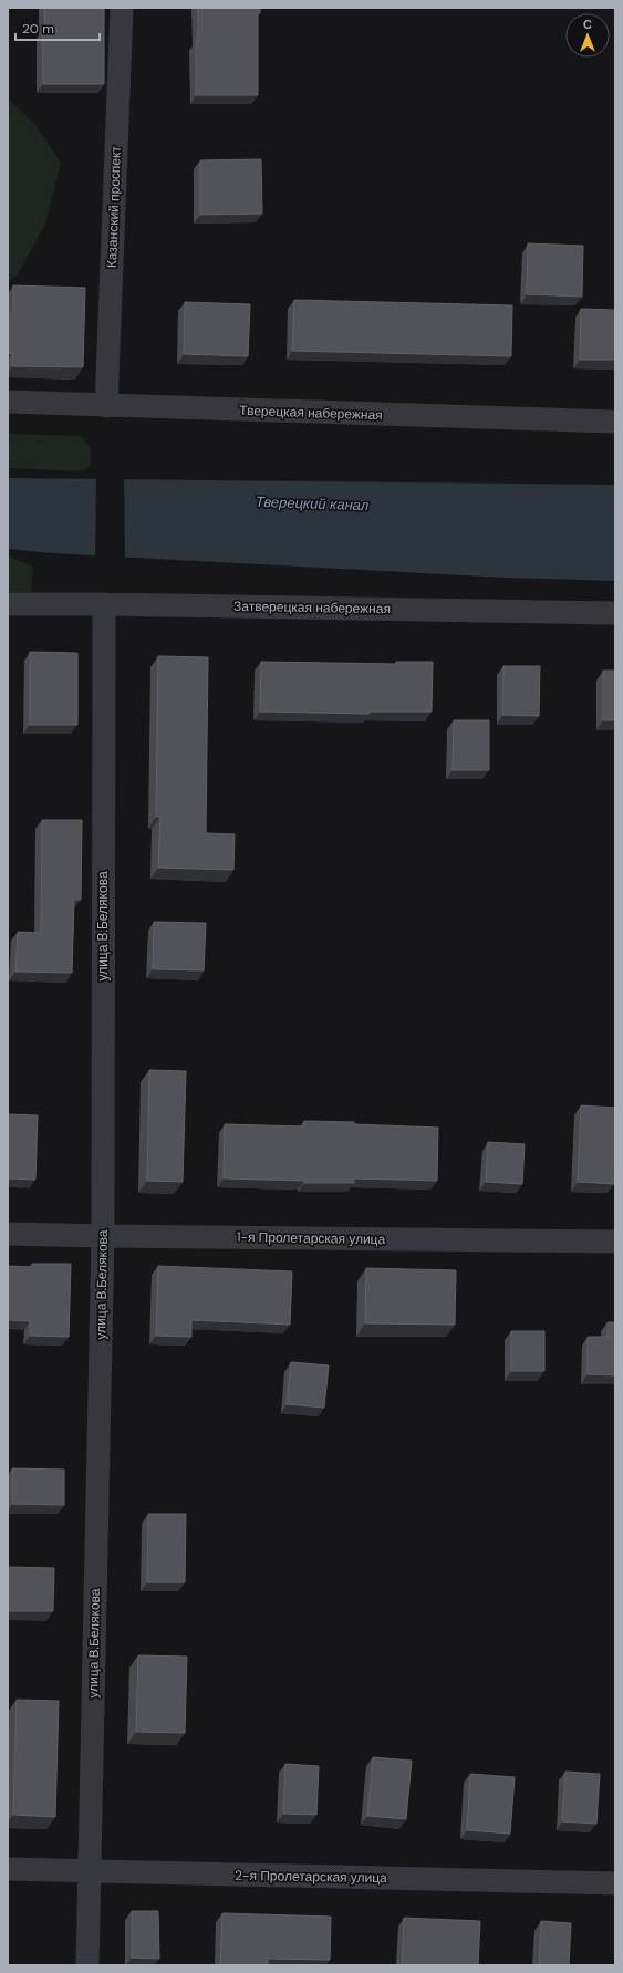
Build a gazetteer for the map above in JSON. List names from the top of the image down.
{
  "streets": {
    "street": [
      "Казанский проспект",
      "Тверецкая набережная",
      "Затверецкая набережная",
      "улица В.Белякова",
      "1-я Пролетарская улица",
      "2-я Пролетарская улица"
    ]
  },
  "crossings": [
    ["Казанский проспект", "Тверецкая набережная"],
    ["Затверецкая набережная", "улица В.Белякова"],
    ["улица В.Белякова", "1-я Пролетарская улица"],
    ["улица В.Белякова", "2-я Пролетарская улица"]
  ],
  "water": ["Тверецкий канал"],
  "scale_bar": "20 m",
  "north": "top"
}
